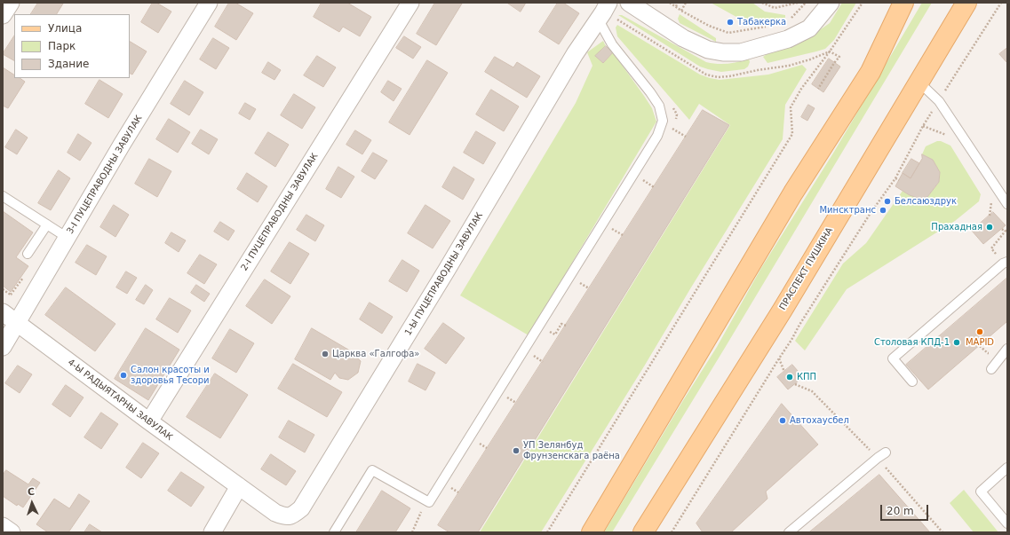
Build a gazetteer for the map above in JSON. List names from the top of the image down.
{
  "streets": {
    "main road": ["ПРАСПЕКТ ПУШКІНА"],
    "street": [
      "3-І ПУЦЕПРАВОДНЫ ЗАВУЛАК",
      "2-І ПУЦЕПРАВОДНЫ ЗАВУЛАК",
      "1-Ы ПУЦЕПРАВОДНЫ ЗАВУЛАК",
      "4-Ы РАДЫЯТАРНЫ ЗАВУЛАК"
    ]
  },
  "crossings": [
    ["3-І ПУЦЕПРАВОДНЫ ЗАВУЛАК", "4-Ы РАДЫЯТАРНЫ ЗАВУЛАК"],
    ["2-І ПУЦЕПРАВОДНЫ ЗАВУЛАК", "4-Ы РАДЫЯТАРНЫ ЗАВУЛАК"],
    ["1-Ы ПУЦЕПРАВОДНЫ ЗАВУЛАК", "4-Ы РАДЫЯТАРНЫ ЗАВУЛАК"]
  ],
  "places": [
    "Табакерка",
    "Белсаюздрук",
    "Минсктранс",
    "Прахадная",
    "MAPID",
    "Столовая КПД-1",
    "Царква «Галгофа»",
    "Салон красоты и здоровья Тесори",
    "КПП",
    "Автохаусбел",
    "УП Зелянбуд Фрунзенскага раёна"
  ],
  "legend": ["Улица", "Парк", "Здание"],
  "scale_bar": "20 m",
  "north": "top"
}
